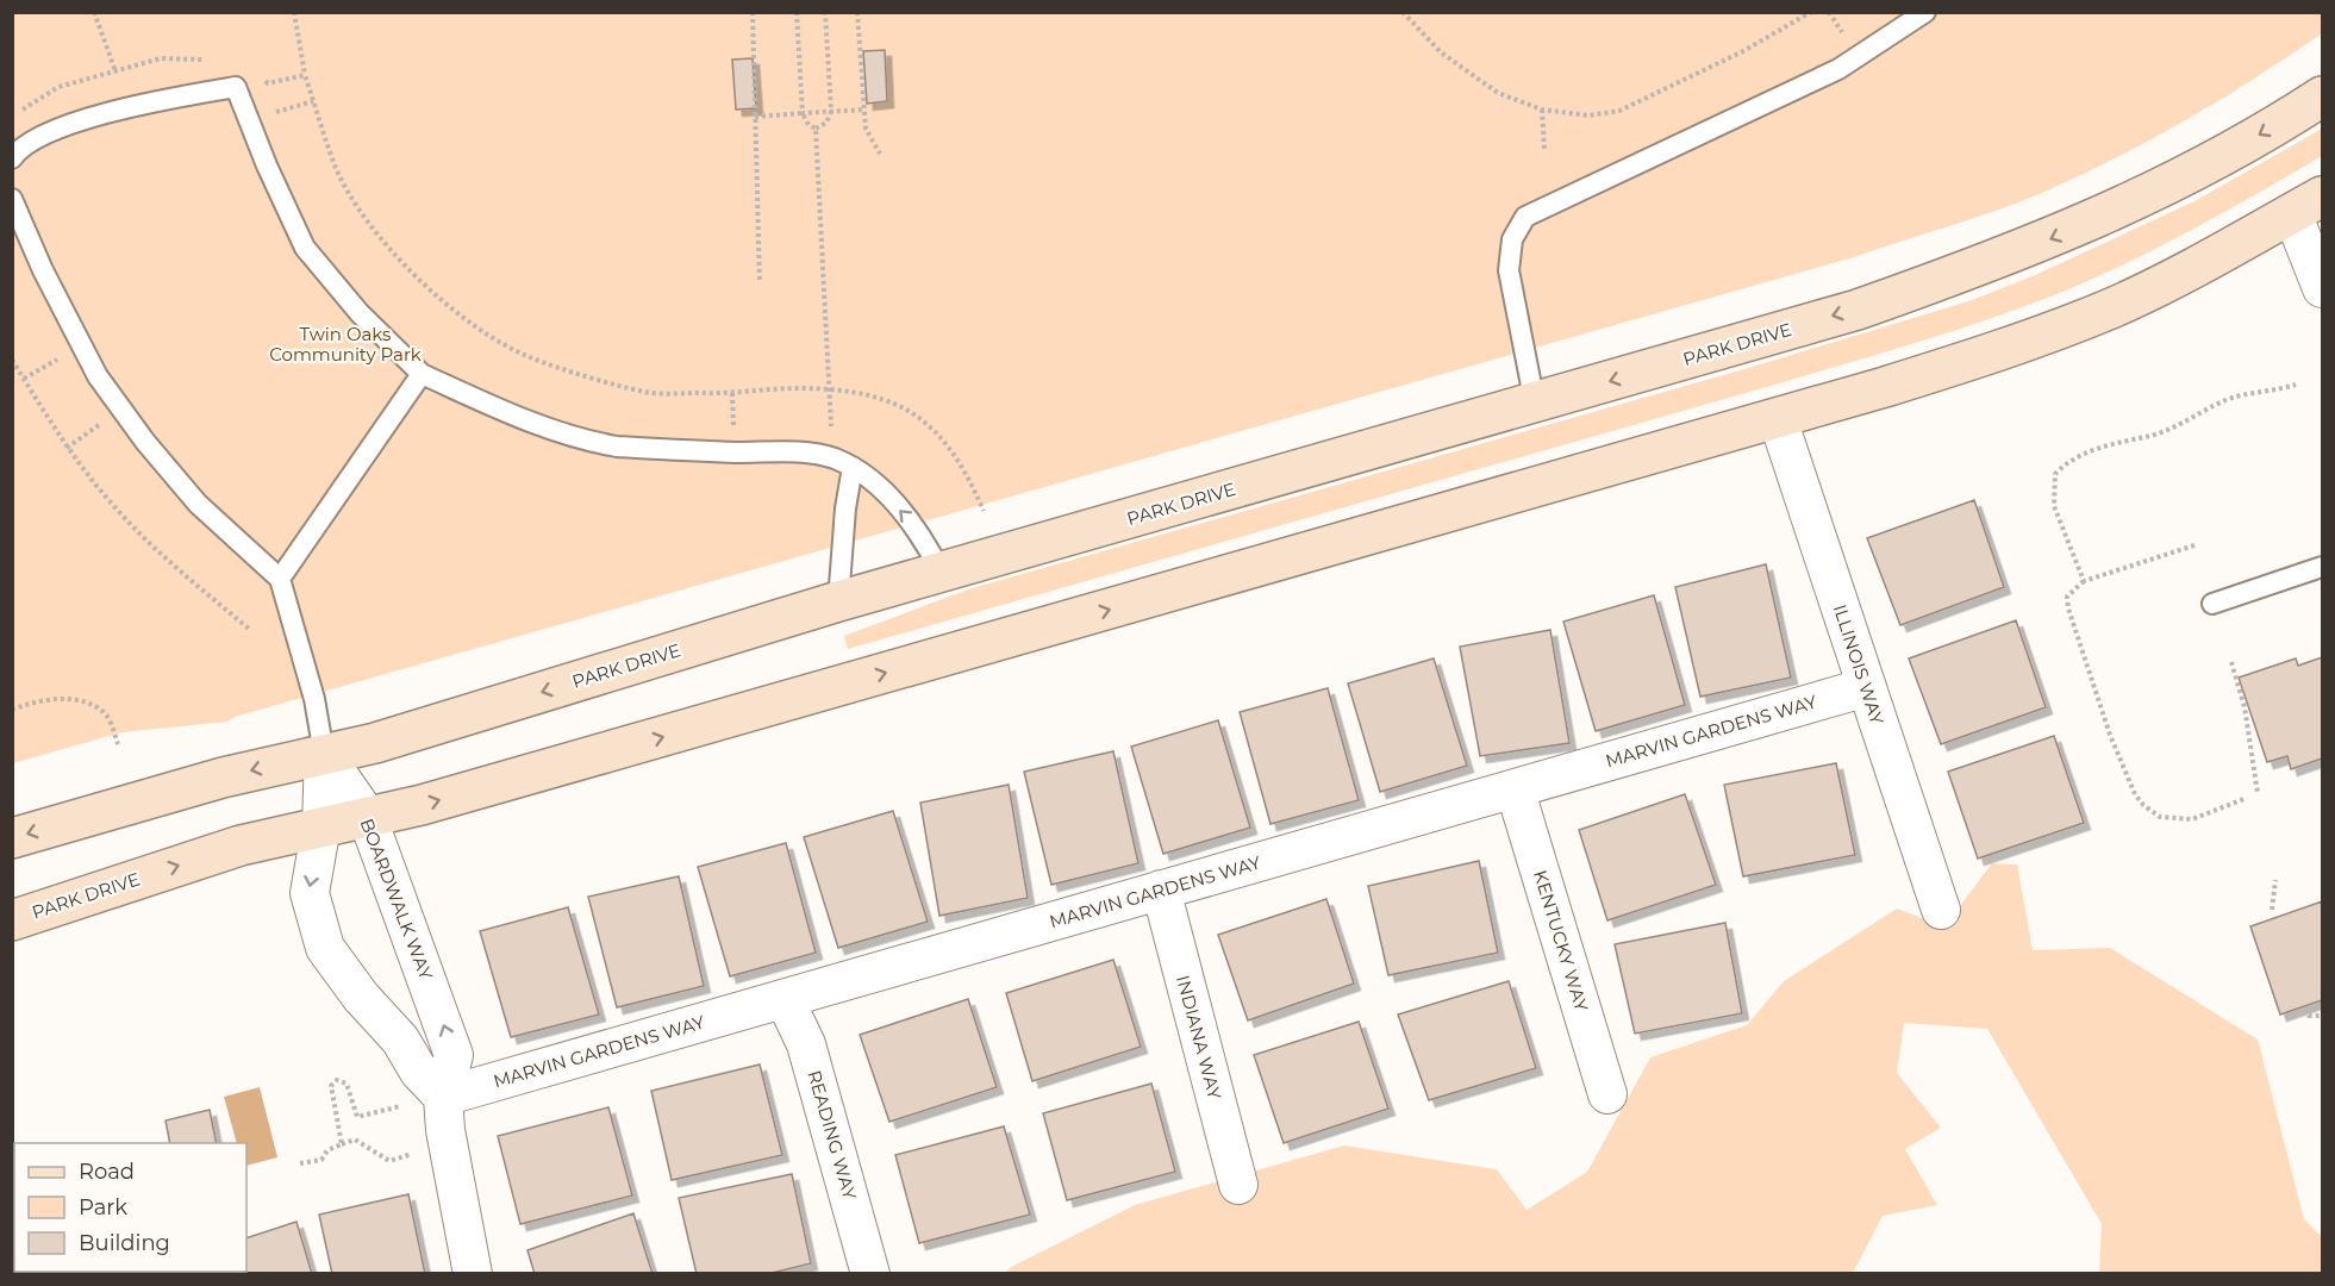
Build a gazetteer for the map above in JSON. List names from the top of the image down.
{
  "streets": {
    "main road": ["PARK DRIVE"],
    "street": [
      "ILLINOIS WAY",
      "MARVIN GARDENS WAY",
      "BOARDWALK WAY",
      "KENTUCKY WAY",
      "INDIANA WAY",
      "READING WAY"
    ]
  },
  "crossings": [
    ["PARK DRIVE", "ILLINOIS WAY"],
    ["PARK DRIVE", "BOARDWALK WAY"],
    ["ILLINOIS WAY", "MARVIN GARDENS WAY"],
    ["MARVIN GARDENS WAY", "BOARDWALK WAY"],
    ["MARVIN GARDENS WAY", "KENTUCKY WAY"],
    ["MARVIN GARDENS WAY", "INDIANA WAY"],
    ["MARVIN GARDENS WAY", "READING WAY"]
  ],
  "parks": ["Twin Oaks Community Park"],
  "legend": ["Road", "Park", "Building"]
}
